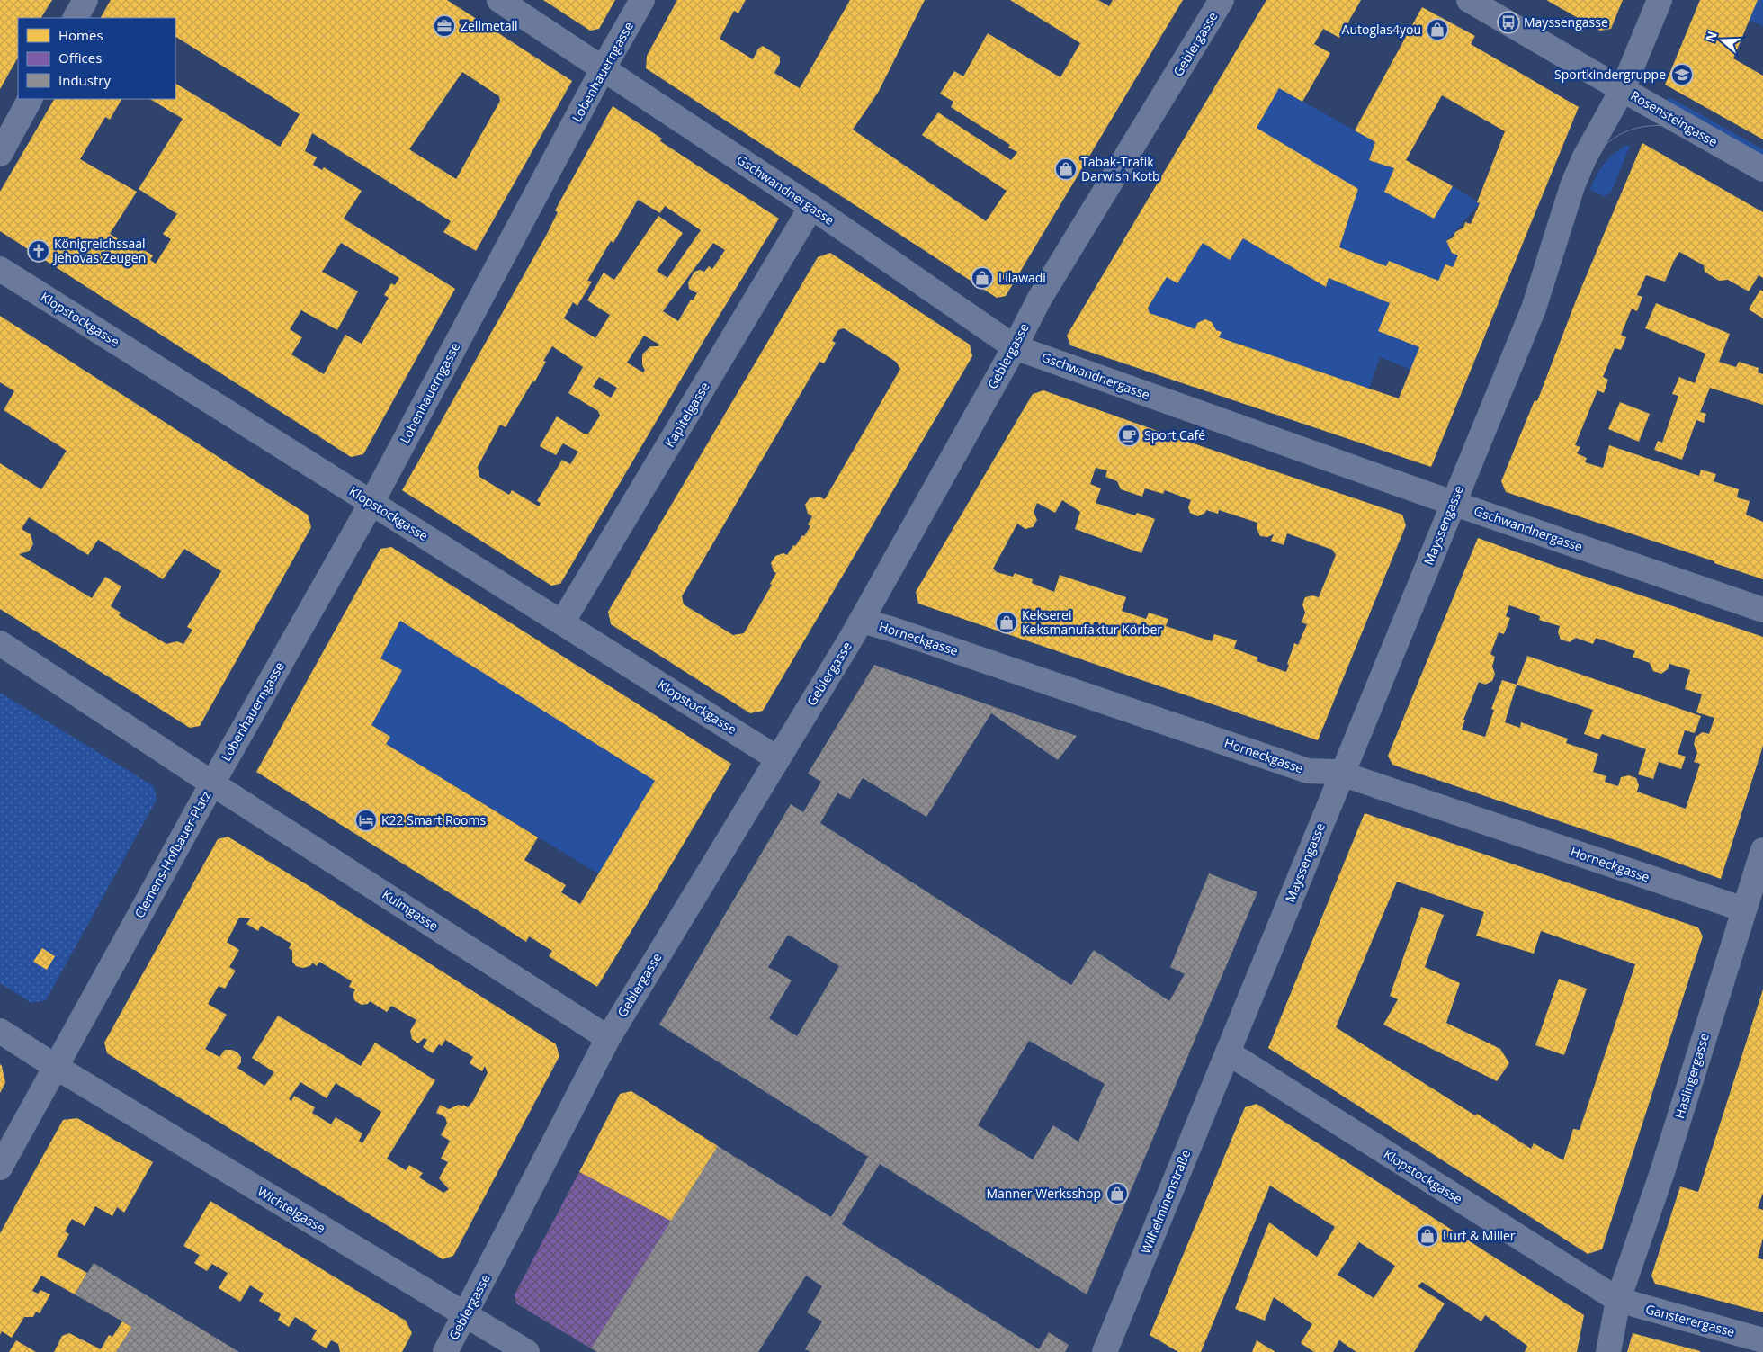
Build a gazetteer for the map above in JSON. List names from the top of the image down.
{
  "streets": {
    "street": [
      "Geblergasse",
      "Lobenhauerngasse",
      "Rosensteingasse",
      "Gschwandnergasse",
      "Klopstockgasse",
      "Kapitelgasse",
      "Mayssengasse",
      "Horneckgasse",
      "Clemens-Hofbauer-Platz",
      "Kulmgasse",
      "Haslingergasse",
      "Wilhelminenstraße",
      "Wichtelgasse",
      "Gansterergasse"
    ]
  },
  "crossings": [
    ["Geblergasse", "Gschwandnergasse"],
    ["Geblergasse", "Klopstockgasse"],
    ["Geblergasse", "Horneckgasse"],
    ["Geblergasse", "Kulmgasse"],
    ["Geblergasse", "Wichtelgasse"],
    ["Lobenhauerngasse", "Gschwandnergasse"],
    ["Lobenhauerngasse", "Klopstockgasse"],
    ["Lobenhauerngasse", "Clemens-Hofbauer-Platz"],
    ["Lobenhauerngasse", "Kulmgasse"],
    ["Rosensteingasse", "Mayssengasse"],
    ["Gschwandnergasse", "Kapitelgasse"],
    ["Gschwandnergasse", "Mayssengasse"],
    ["Klopstockgasse", "Kapitelgasse"],
    ["Klopstockgasse", "Mayssengasse"],
    ["Klopstockgasse", "Haslingergasse"],
    ["Klopstockgasse", "Wilhelminenstraße"],
    ["Klopstockgasse", "Gansterergasse"],
    ["Mayssengasse", "Horneckgasse"],
    ["Mayssengasse", "Wilhelminenstraße"],
    ["Horneckgasse", "Haslingergasse"],
    ["Clemens-Hofbauer-Platz", "Kulmgasse"],
    ["Clemens-Hofbauer-Platz", "Wichtelgasse"],
    ["Haslingergasse", "Gansterergasse"]
  ],
  "places": {
    "bus stop": ["Mayssengasse"],
    "office": ["Zellmetall"],
    "shop": [
      "Autoglas4you",
      "Tabak-Trafik Darwish Kotb",
      "Lilawadi",
      "Kekserei Keksmanufaktur Körber",
      "Manner Werksshop",
      "Lurf & Miller"
    ],
    "school or university": ["Sportkindergruppe"],
    "church": ["Königreichssaal Jehovas Zeugen"],
    "cafe": ["Sport Café"],
    "hotel": ["K22 Smart Rooms"]
  },
  "legend": ["Homes", "Offices", "Industry"],
  "north": "left"
}
